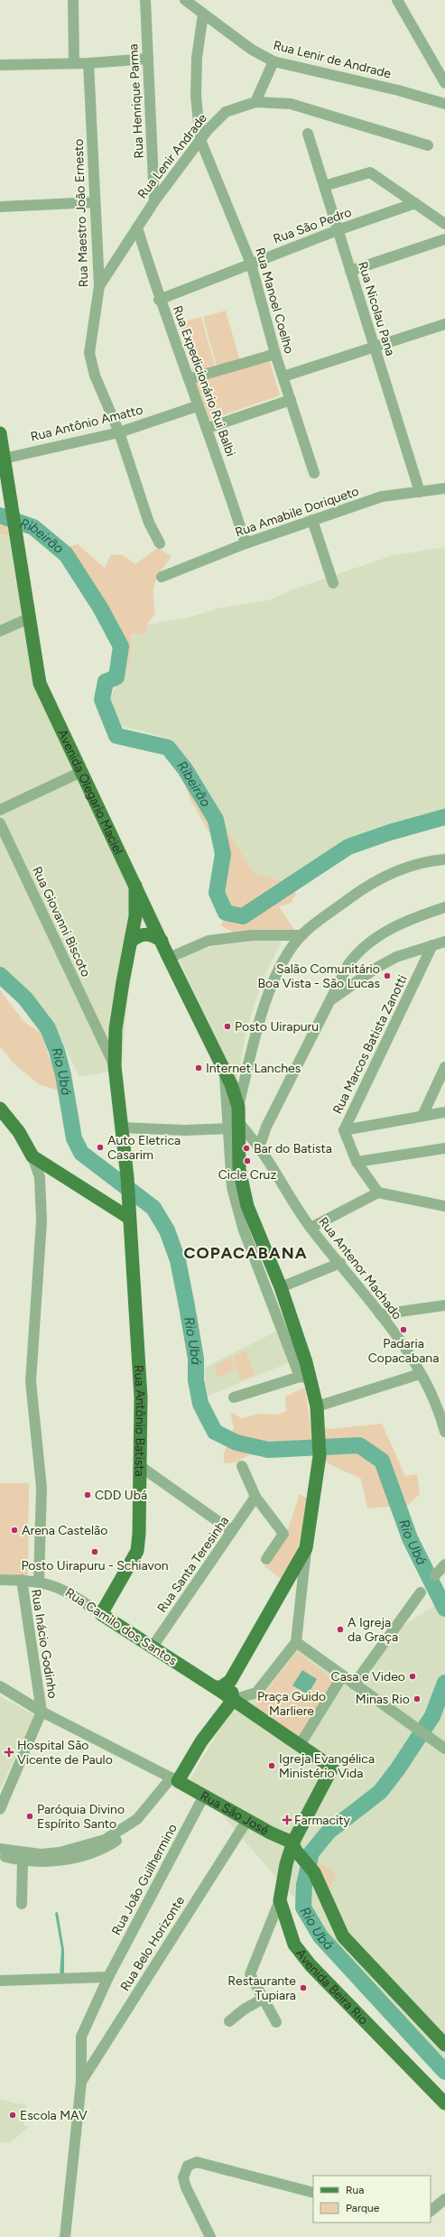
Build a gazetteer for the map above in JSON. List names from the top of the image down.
{
  "streets": {
    "main road": [
      "Avenida Olegario Maciel",
      "Rua Antônio Batista",
      "Rua Camilo dos Santos",
      "Rua São José",
      "Avenida Beira Rio"
    ],
    "street": [
      "Rua Lenir de Andrade",
      "Rua Henrique Parma",
      "Rua Lenir Andrade",
      "Rua Maestro João Ernesto",
      "Rua São Pedro",
      "Rua Manoel Coelho",
      "Rua Nicolau Pana",
      "Rua Expedicionário Rui Balbi",
      "Rua Antônio Amatto",
      "Rua Amabile Doriqueto",
      "Rua Giovanni Biscoto",
      "Rua Marcos Batista Zanotti",
      "Rua Antenor Machado",
      "Rua Santa Teresinha",
      "Rua Inácio Godinho",
      "Rua João Guilhermino",
      "Rua Belo Horizonte"
    ]
  },
  "crossings": [
    ["Rua Lenir de Andrade", "Rua Manoel Coelho"],
    ["Rua Henrique Parma", "Rua Lenir Andrade"],
    ["Rua Lenir Andrade", "Rua Maestro João Ernesto"],
    ["Rua Lenir Andrade", "Rua Manoel Coelho"],
    ["Rua Lenir Andrade", "Rua Expedicionário Rui Balbi"],
    ["Rua Maestro João Ernesto", "Rua Antônio Amatto"],
    ["Rua São Pedro", "Rua Manoel Coelho"],
    ["Rua São Pedro", "Rua Nicolau Pana"],
    ["Rua São Pedro", "Rua Expedicionário Rui Balbi"],
    ["Rua Nicolau Pana", "Rua Amabile Doriqueto"],
    ["Rua Expedicionário Rui Balbi", "Rua Antônio Amatto"],
    ["Rua Expedicionário Rui Balbi", "Rua Amabile Doriqueto"],
    ["Rua Antônio Amatto", "Avenida Olegario Maciel"],
    ["Avenida Olegario Maciel", "Rua Antenor Machado"],
    ["Avenida Olegario Maciel", "Rua Antônio Batista"],
    ["Rua Giovanni Biscoto", "Rua Antônio Batista"],
    ["Rua Antônio Batista", "Rua Camilo dos Santos"],
    ["Rua Santa Teresinha", "Rua Camilo dos Santos"],
    ["Rua Camilo dos Santos", "Rua Inácio Godinho"],
    ["Rua Camilo dos Santos", "Avenida Beira Rio"],
    ["Rua São José", "Rua João Guilhermino"],
    ["Rua São José", "Rua Belo Horizonte"],
    ["Rua São José", "Avenida Beira Rio"],
    ["Rua João Guilhermino", "Rua Belo Horizonte"]
  ],
  "districts": ["COPACABANA"],
  "water": ["Ribeirão", "Rio Ubá"],
  "parks": ["Praça Guido Marliere"],
  "places": {
    "other": [
      "Salão Comunitário Boa Vista - São Lucas",
      "Posto Uirapuru",
      "Internet Lanches",
      "Auto Eletrica Casarim",
      "Bar do Batista",
      "Cicle Cruz",
      "Padaria Copacabana",
      "CDD Ubá",
      "Arena Castelão",
      "Posto Uirapuru - Schiavon",
      "A Igreja da Graça",
      "Casa e Video",
      "Minas Rio",
      "Igreja Evangélica Ministério Vida",
      "Paróquia Divino Espírito Santo",
      "Restaurante Tupiara",
      "Escola MAV"
    ],
    "health": ["Hospital São Vicente de Paulo", "Farmacity"]
  },
  "legend": ["Rua", "Parque"]
}
